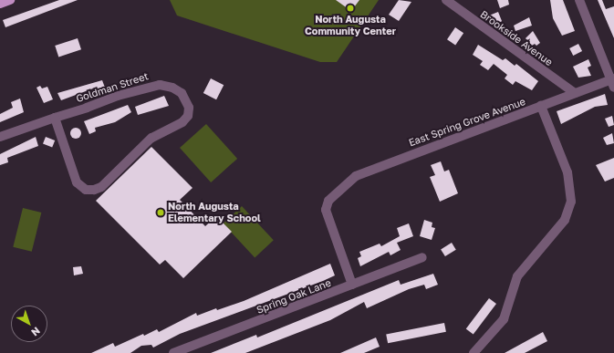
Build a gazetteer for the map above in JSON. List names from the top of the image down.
{
  "streets": {
    "street": [
      "Brookside Avenue",
      "Goldman Street",
      "East Spring Grove Avenue",
      "Spring Oak Lane"
    ]
  },
  "crossings": [
    ["Brookside Avenue", "East Spring Grove Avenue"],
    ["East Spring Grove Avenue", "Spring Oak Lane"]
  ],
  "places": ["North Augusta Community Center", "North Augusta Elementary School"],
  "north": "bottom right"
}
